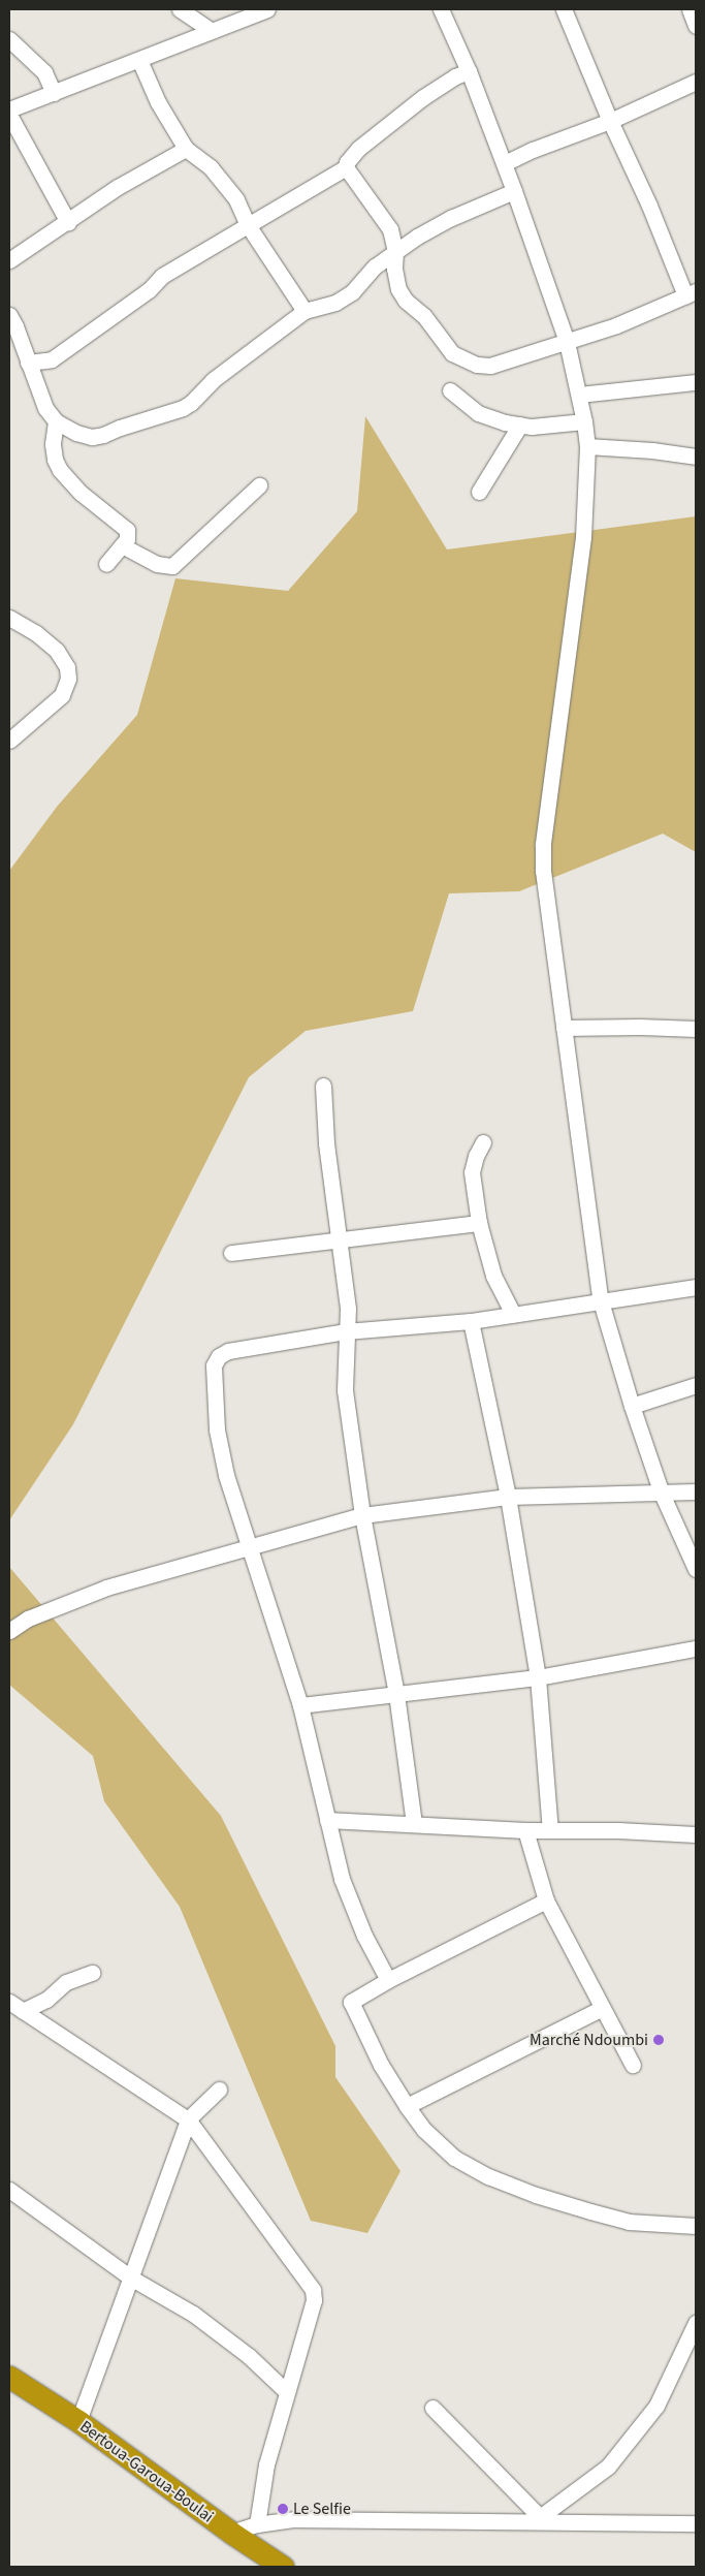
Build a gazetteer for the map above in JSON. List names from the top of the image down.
{
  "streets": {
    "highway": ["Bertoua-Garoua-Boulai"]
  },
  "places": ["Marché Ndoumbi", "Le Selfie"]
}
